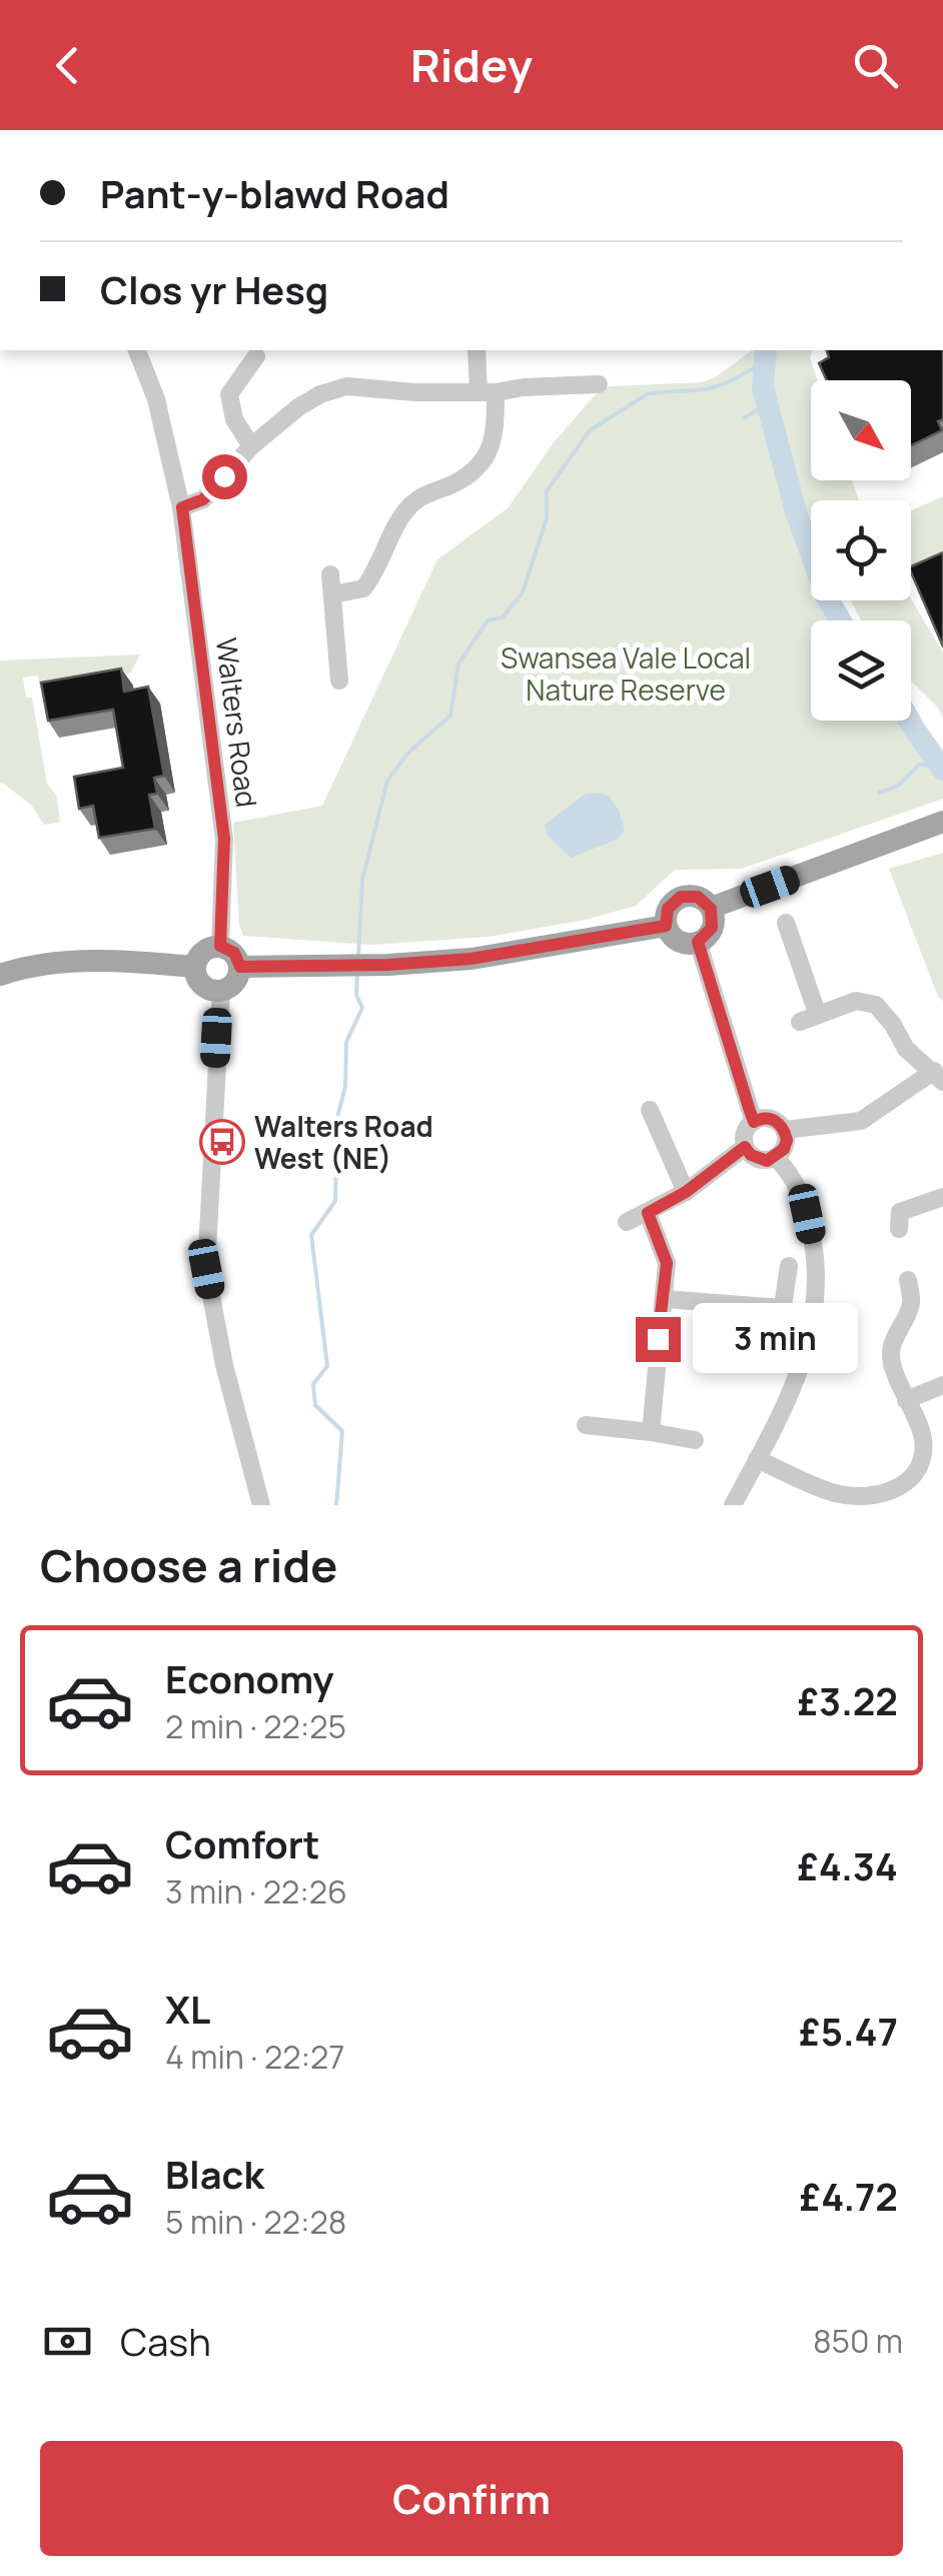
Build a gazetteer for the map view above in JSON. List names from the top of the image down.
{
  "streets": {
    "street": ["Walters Road"]
  },
  "parks": ["Swansea Vale Local Nature Reserve"],
  "places": {
    "bus stop": ["Walters Road West (NE)"]
  },
  "north": "bottom right",
  "page": {
    "header": "Ridey",
    "banner": ["Pant-y-blawd Road", "Clos yr Hesg"],
    "bubble": "3 min",
    "heading": "Choose a ride",
    "list": [
      {
        "name": "Economy",
        "note": "2 min · 22:25",
        "value": "£3.22"
      },
      {
        "name": "Comfort",
        "note": "3 min · 22:26",
        "value": "£4.34"
      },
      {
        "name": "XL",
        "note": "4 min · 22:27",
        "value": "£5.47"
      },
      {
        "name": "Black",
        "note": "5 min · 22:28",
        "value": "£4.72"
      }
    ],
    "pay": ["Cash", "850 m"],
    "buttons": "Confirm"
  }
}
